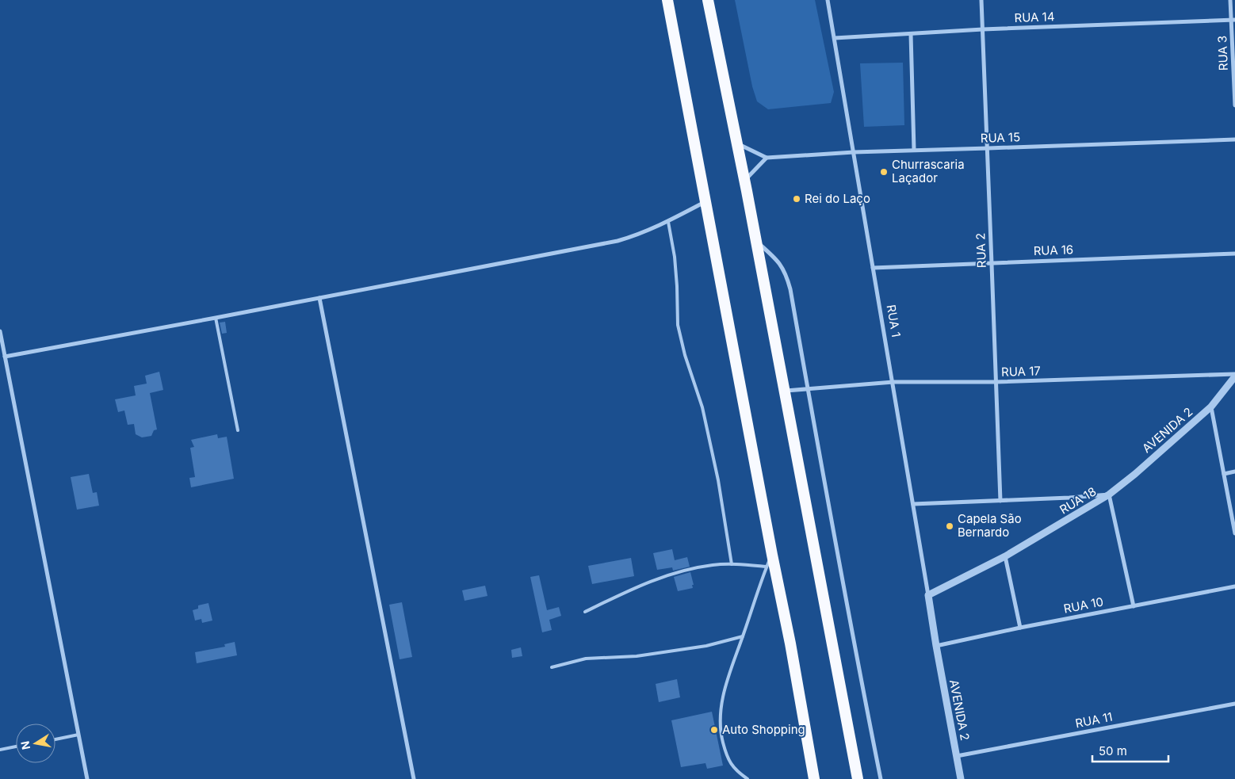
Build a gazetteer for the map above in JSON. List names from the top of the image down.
{
  "streets": {
    "street": [
      "RUA 14",
      "RUA 3",
      "RUA 15",
      "RUA 2",
      "RUA 16",
      "RUA 1",
      "RUA 17",
      "AVENIDA 2",
      "RUA 18",
      "RUA 10",
      "RUA 11"
    ]
  },
  "crossings": [
    ["RUA 14", "RUA 3"],
    ["RUA 14", "RUA 2"],
    ["RUA 14", "RUA 1"],
    ["RUA 15", "RUA 2"],
    ["RUA 15", "RUA 1"],
    ["RUA 2", "RUA 16"],
    ["RUA 2", "RUA 17"],
    ["RUA 2", "RUA 18"],
    ["RUA 16", "RUA 1"],
    ["RUA 1", "RUA 17"],
    ["RUA 1", "AVENIDA 2"],
    ["RUA 1", "RUA 18"],
    ["RUA 1", "RUA 10"],
    ["RUA 17", "AVENIDA 2"],
    ["AVENIDA 2", "RUA 18"],
    ["AVENIDA 2", "RUA 10"],
    ["AVENIDA 2", "RUA 11"]
  ],
  "places": [
    "Churrascaria Laçador",
    "Rei do Laço",
    "Capela São Bernardo",
    "Auto Shopping"
  ],
  "scale_bar": "50 m",
  "north": "left"
}
